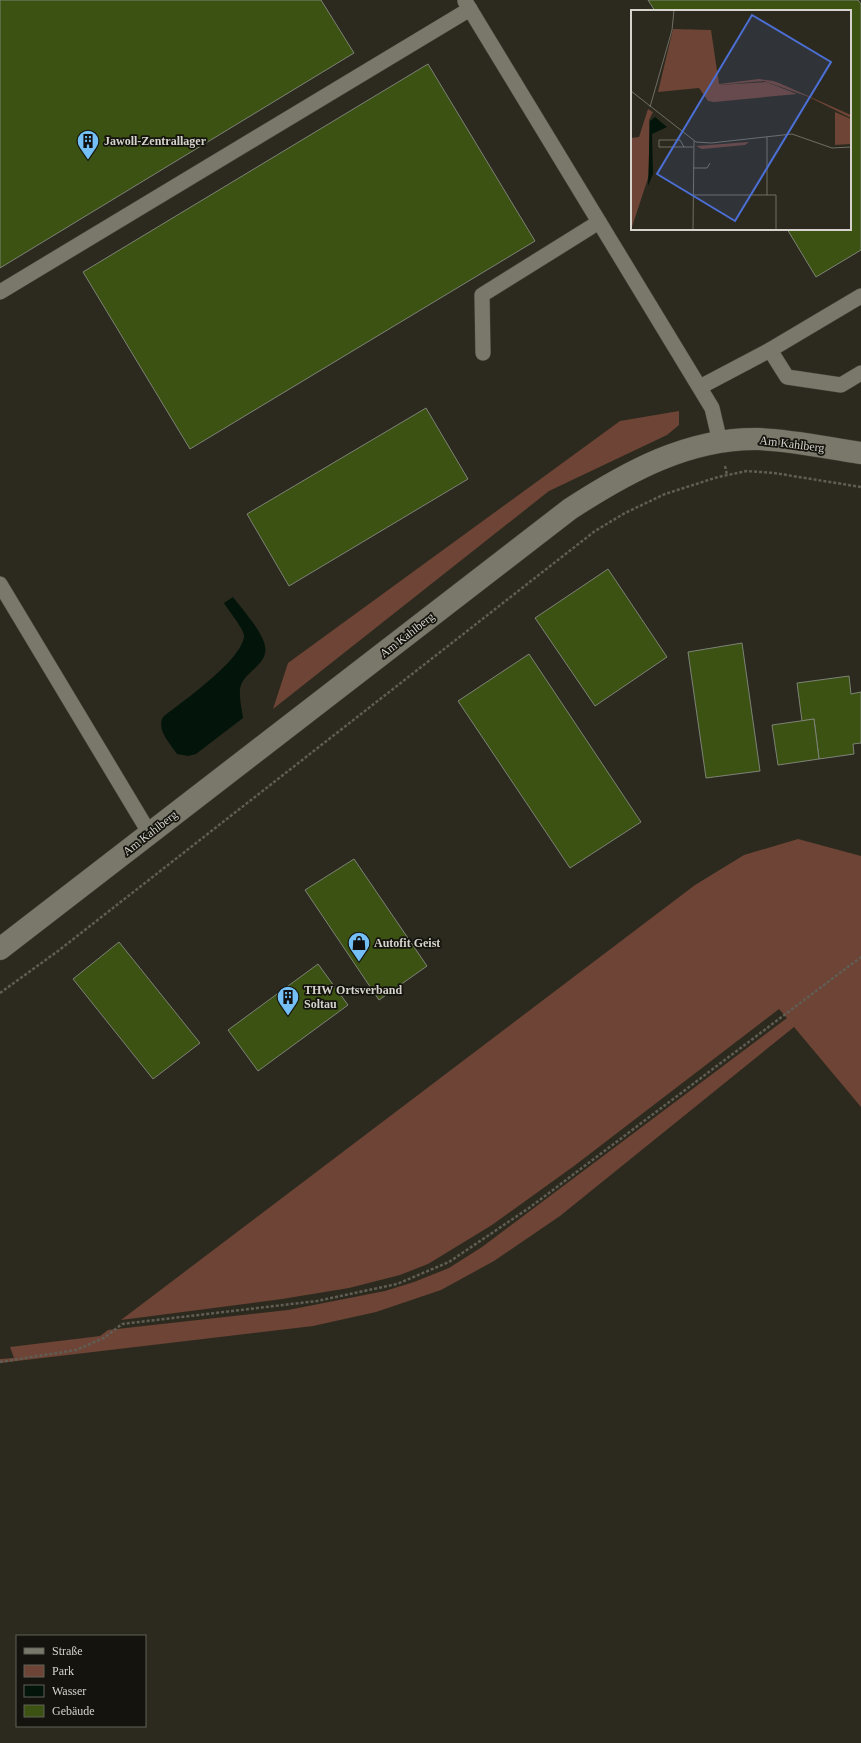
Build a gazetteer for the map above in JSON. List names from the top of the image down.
{
  "streets": {
    "street": ["Am Kahlberg"]
  },
  "places": {
    "building": ["Jawoll-Zentrallager", "THW Ortsverband Soltau"],
    "shop": ["Autofit Geist"]
  },
  "legend": [
    "Straße",
    "Park",
    "Wasser",
    "Gebäude"
  ]
}
